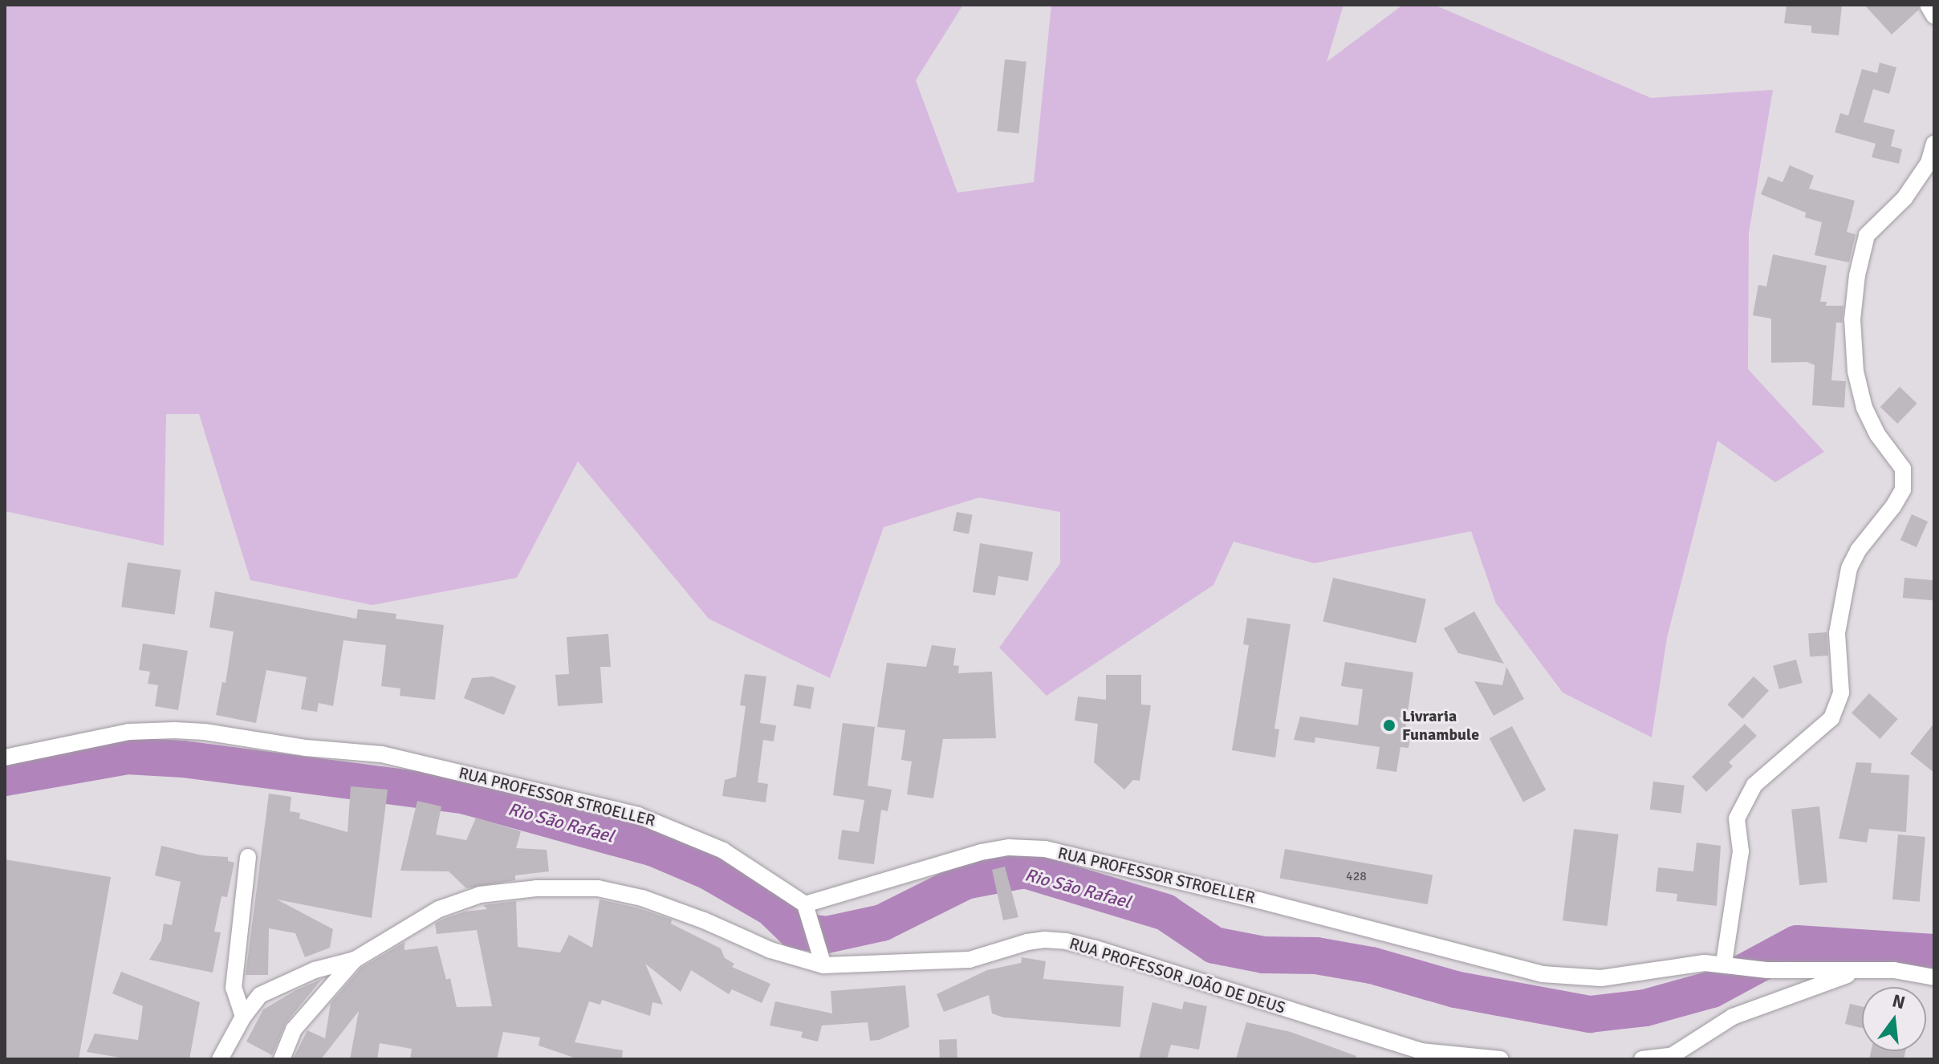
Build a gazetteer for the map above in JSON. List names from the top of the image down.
{
  "streets": {
    "street": ["RUA PROFESSOR STROELLER", "RUA PROFESSOR JOÃO DE DEUS"]
  },
  "water": ["Rio São Rafael"],
  "places": ["Livraria Funambule"],
  "house_numbers": ["428"],
  "north": "top"
}
